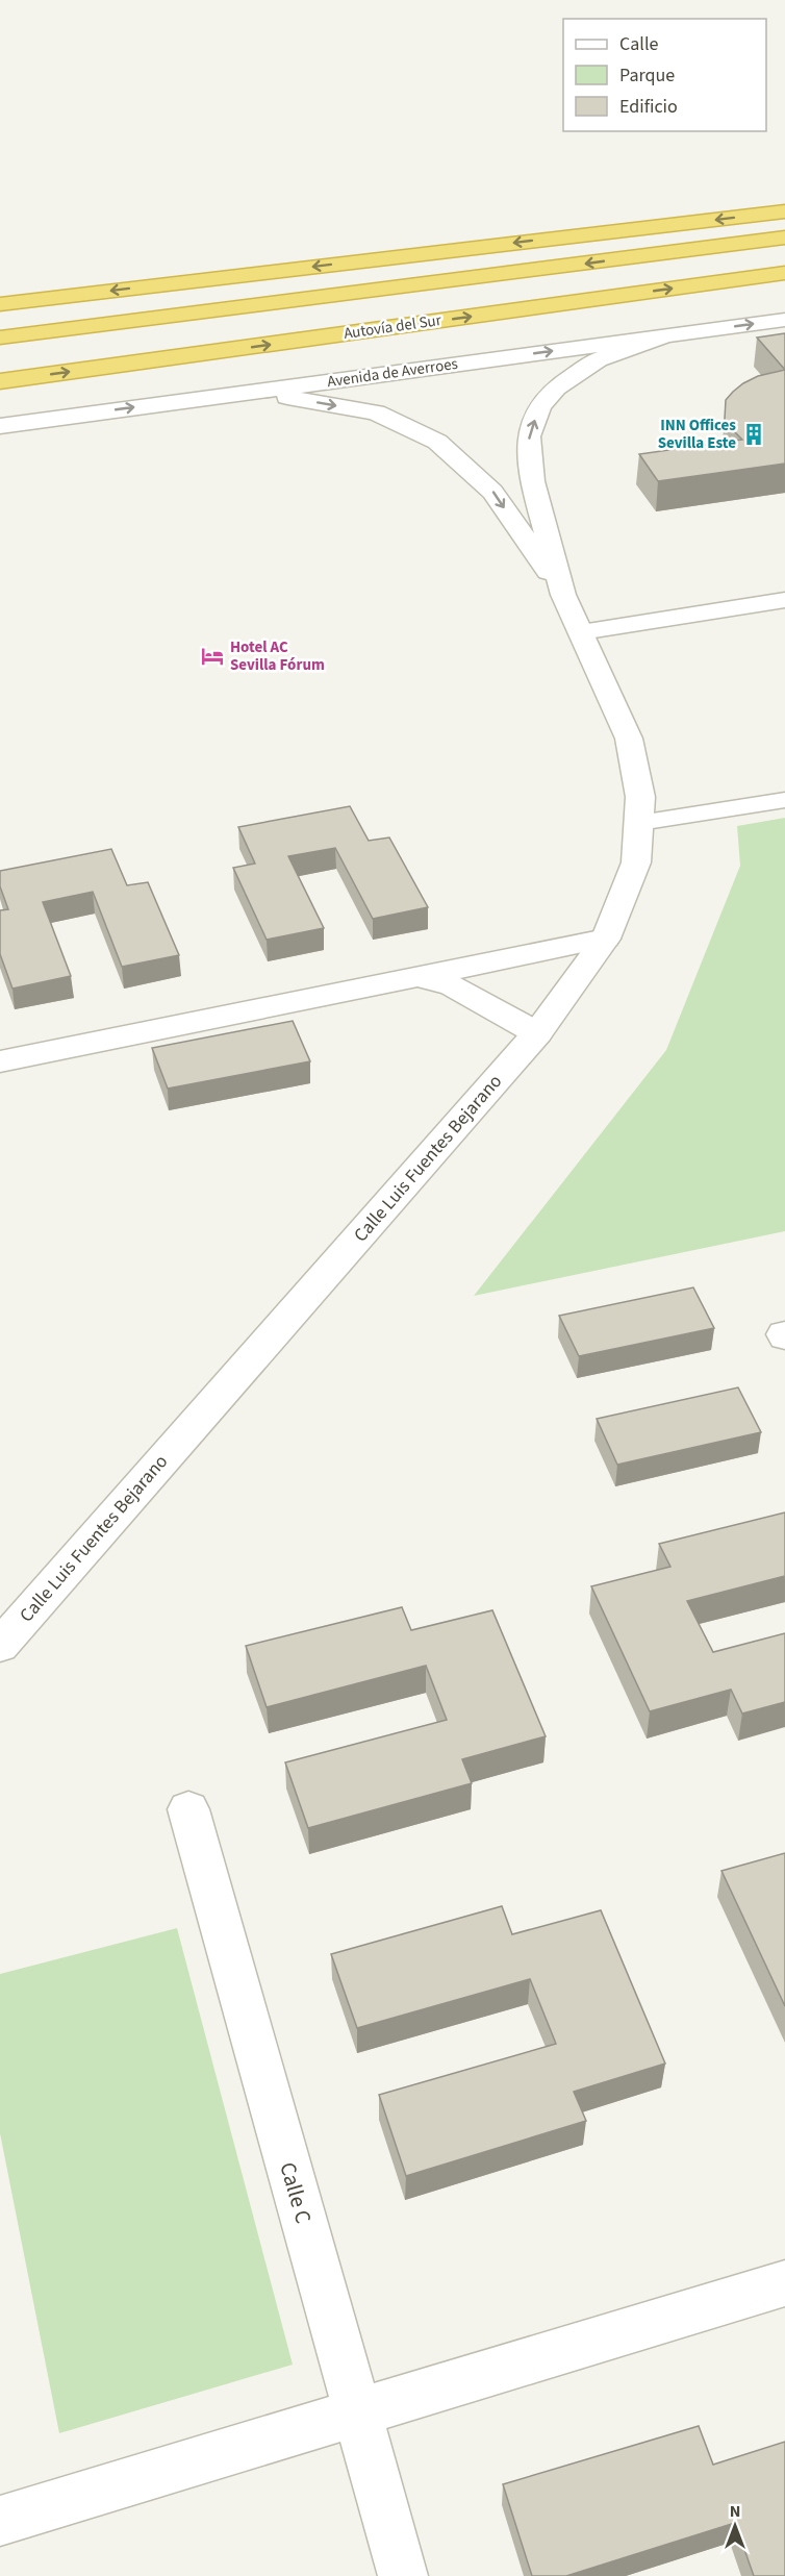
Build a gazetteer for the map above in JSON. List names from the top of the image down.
{
  "streets": {
    "highway": ["Autovía del Sur"],
    "street": ["Avenida de Averroes", "Calle Luis Fuentes Bejarano", "Calle C"]
  },
  "one_way": ["Avenida de Averroes"],
  "places": {
    "building": ["INN Offices Sevilla Este"],
    "hotel": ["Hotel AC Sevilla Fórum"]
  },
  "legend": ["Calle", "Parque", "Edificio"],
  "north": "top"
}
